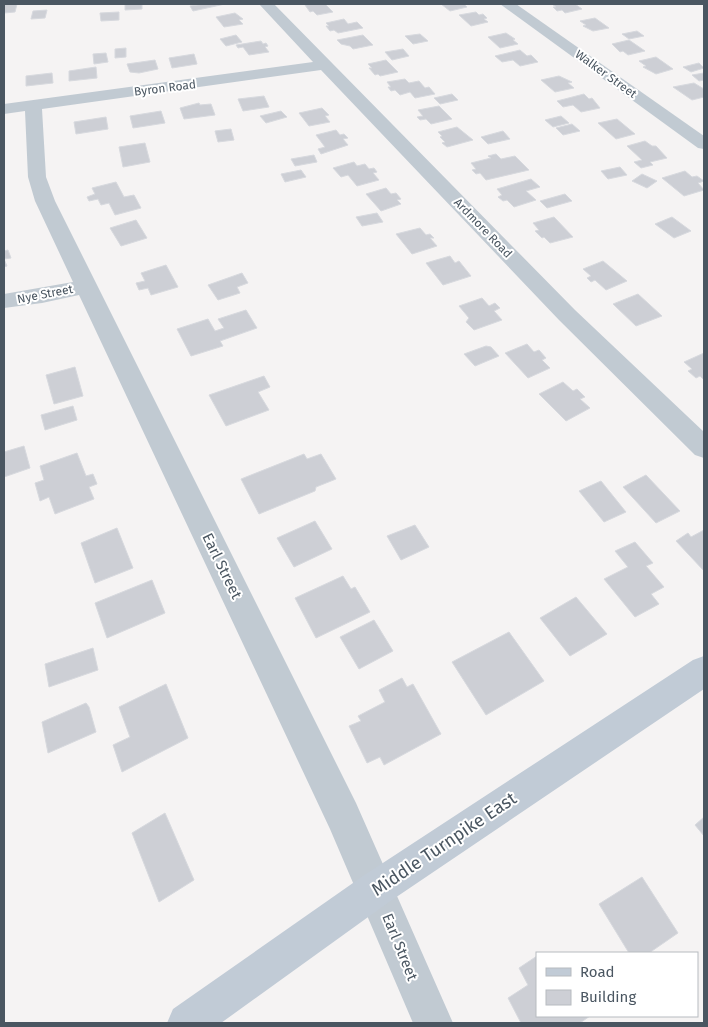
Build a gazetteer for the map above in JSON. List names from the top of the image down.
{
  "streets": {
    "main road": ["Middle Turnpike East"],
    "street": [
      "Walker Street",
      "Byron Road",
      "Ardmore Road",
      "Nye Street",
      "Earl Street"
    ]
  },
  "crossings": [
    ["Byron Road", "Ardmore Road"],
    ["Byron Road", "Earl Street"],
    ["Nye Street", "Earl Street"],
    ["Earl Street", "Middle Turnpike East"]
  ],
  "legend": ["Road", "Building"]
}
